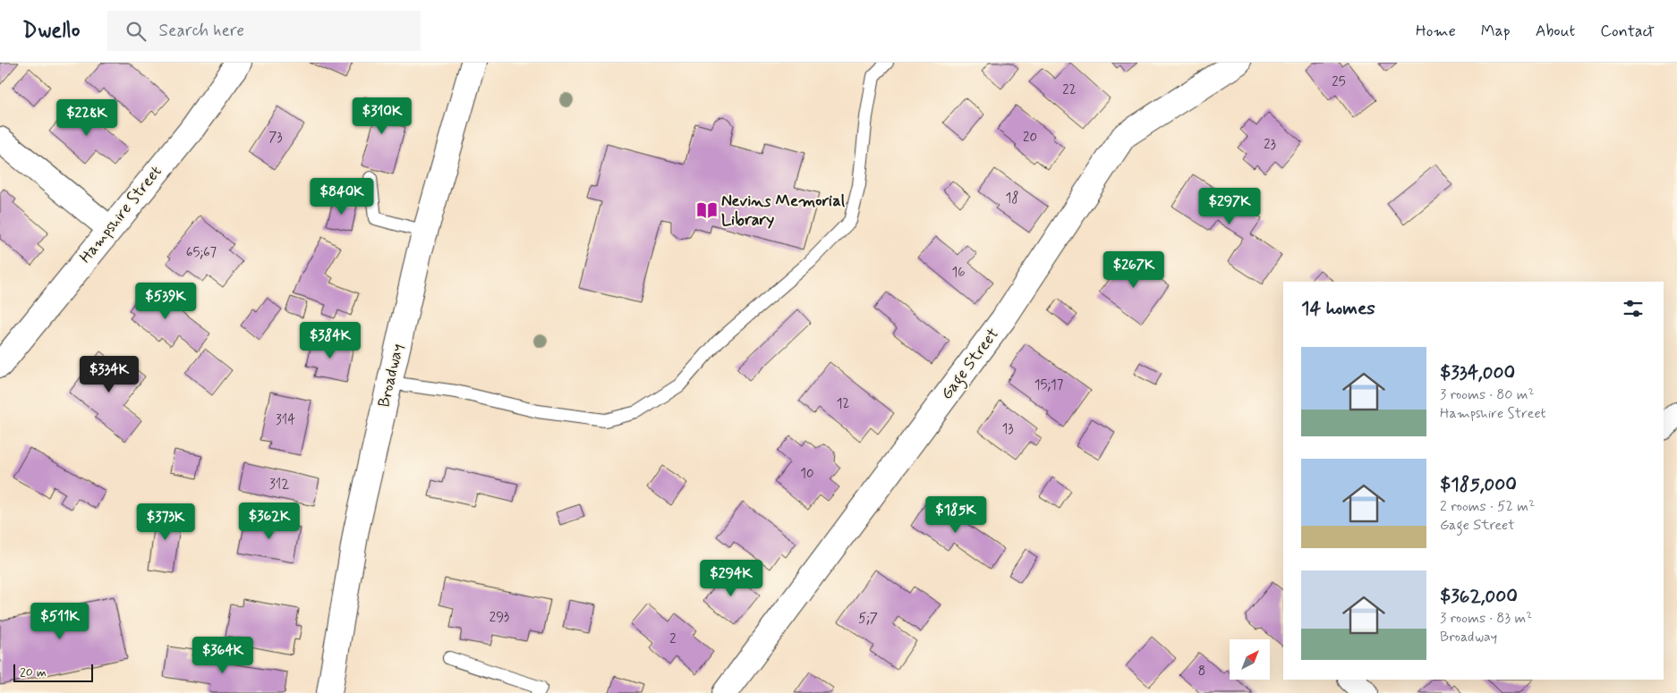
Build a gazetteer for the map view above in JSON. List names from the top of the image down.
{
  "streets": {
    "main road": ["Hampshire Street", "Gage Street", "Broadway"]
  },
  "places": {
    "library": ["Nevins Memorial Library"]
  },
  "house_numbers": [
    "25",
    "22",
    "73",
    "20",
    "23",
    "18",
    "65;67",
    "16",
    "15;17",
    "12",
    "314",
    "13",
    "10",
    "312",
    "293",
    "5;7",
    "2",
    "8"
  ],
  "scale_bar": "20 m",
  "north": "top right",
  "page": {
    "header": "Dwello",
    "search": "Search here",
    "nav": [
      "Home",
      "Map",
      "About",
      "Contact"
    ],
    "price": [
      "$310K",
      "$228K",
      "$840K",
      "$297K",
      "$267K",
      "$539K",
      "$384K",
      "$334K",
      "$185K",
      "$362K",
      "$373K",
      "$294K",
      "$511K",
      "$364K"
    ],
    "heading": "14 homes",
    "list": [
      {
        "name": "$334,000",
        "note": "3 rooms · 80 m² · Hampshire Street"
      },
      {
        "name": "$185,000",
        "note": "2 rooms · 52 m² · Gage Street"
      },
      {
        "name": "$362,000",
        "note": "3 rooms · 83 m² · Broadway"
      }
    ],
    "scale": "20 m"
  }
}
